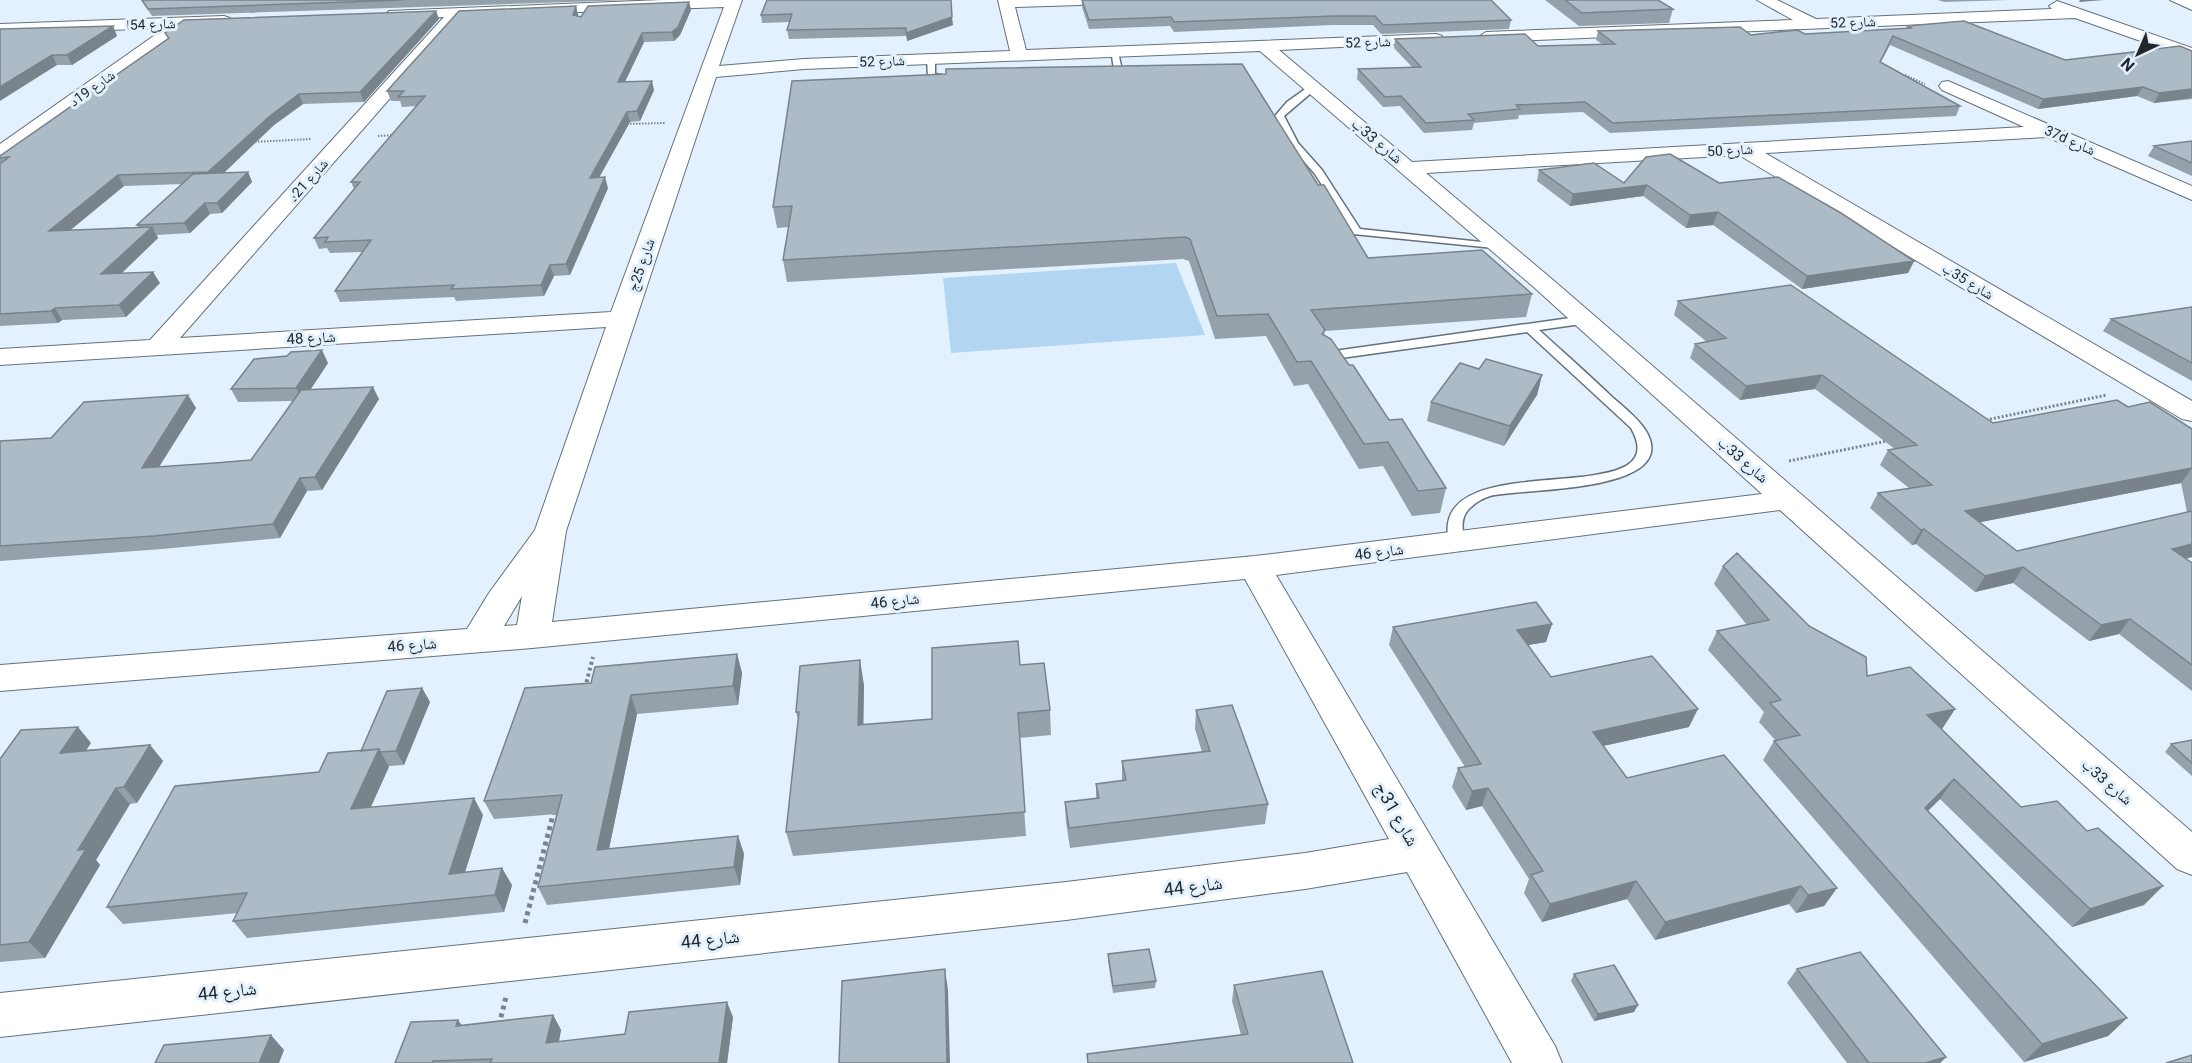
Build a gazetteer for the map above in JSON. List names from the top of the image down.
{
  "streets": {
    "street": [
      "شارع 52",
      "شارع 54ا",
      "شارع 19د",
      "37d شارع",
      "شارع 33ب",
      "شارع 50",
      "شارع 21د",
      "شارع 25ج",
      "شارع 35ب",
      "شارع 48",
      "شارع 46",
      "شارع 31ج",
      "شارع 44"
    ]
  },
  "crossings": [
    ["شارع 52", "شارع 33ب"],
    ["شارع 52", "شارع 25ج"],
    ["شارع 54ا", "شارع 19د"],
    ["37d شارع", "شارع 50"],
    ["شارع 33ب", "شارع 50"],
    ["شارع 33ب", "شارع 46"],
    ["شارع 50", "شارع 35ب"],
    ["شارع 21د", "شارع 48"],
    ["شارع 25ج", "شارع 48"],
    ["شارع 25ج", "شارع 46"],
    ["شارع 46", "شارع 31ج"],
    ["شارع 31ج", "شارع 44"]
  ],
  "north": "bottom left"
}
